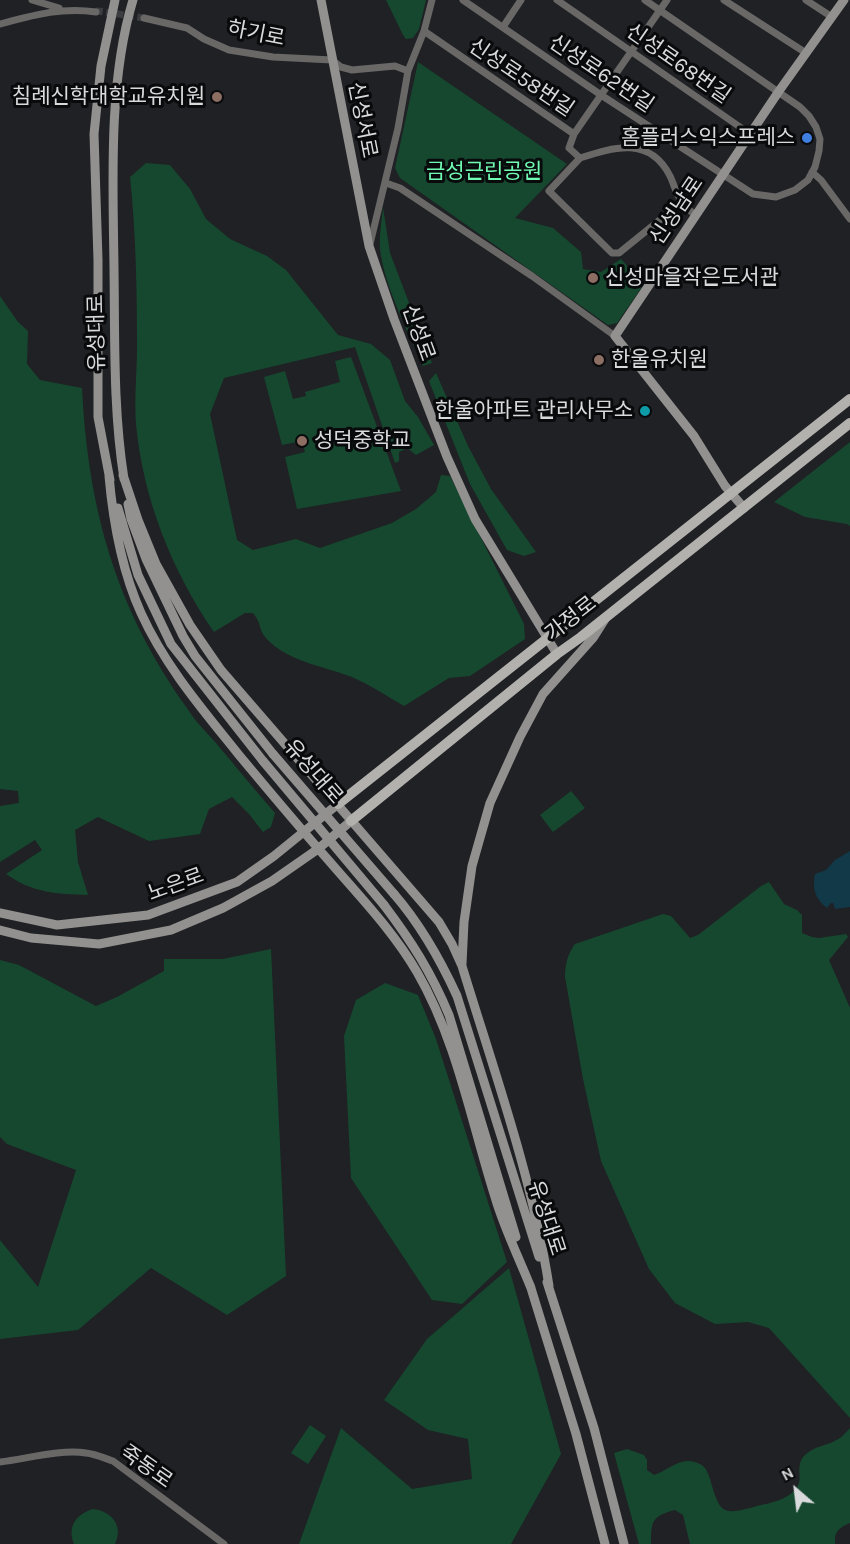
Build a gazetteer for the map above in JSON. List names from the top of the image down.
{
  "streets": {
    "main road": [
      "신성서로",
      "신성남로",
      "유성대로",
      "신성로",
      "가정로",
      "노은로"
    ],
    "street": [
      "하기로",
      "신성로68번길",
      "신성로62번길",
      "신성로58번길",
      "죽동로"
    ]
  },
  "crossings": [
    ["하기로", "신성서로"],
    ["신성로62번길", "신성남로"],
    ["신성서로", "신성로"],
    ["신성로", "가정로"],
    ["가정로", "노은로"]
  ],
  "parks": ["금성근린공원"],
  "places": [
    "침례신학대학교유치원",
    "홈플러스익스프레스",
    "신성마을작은도서관",
    "한울유치원",
    "한울아파트 관리사무소",
    "성덕중학교"
  ],
  "north": "top left"
}
